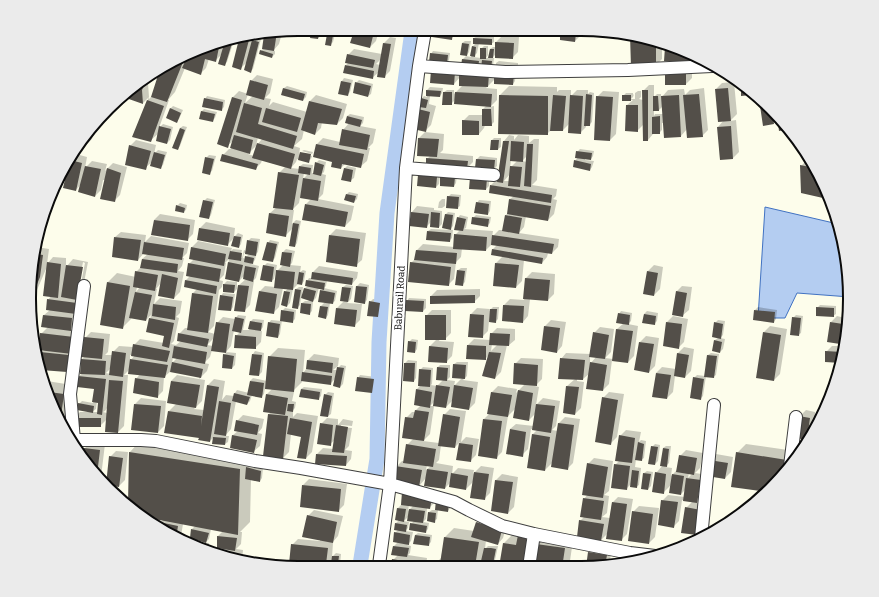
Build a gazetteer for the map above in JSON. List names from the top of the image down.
{
  "streets": {
    "street": ["Baburail Road"]
  }
}
